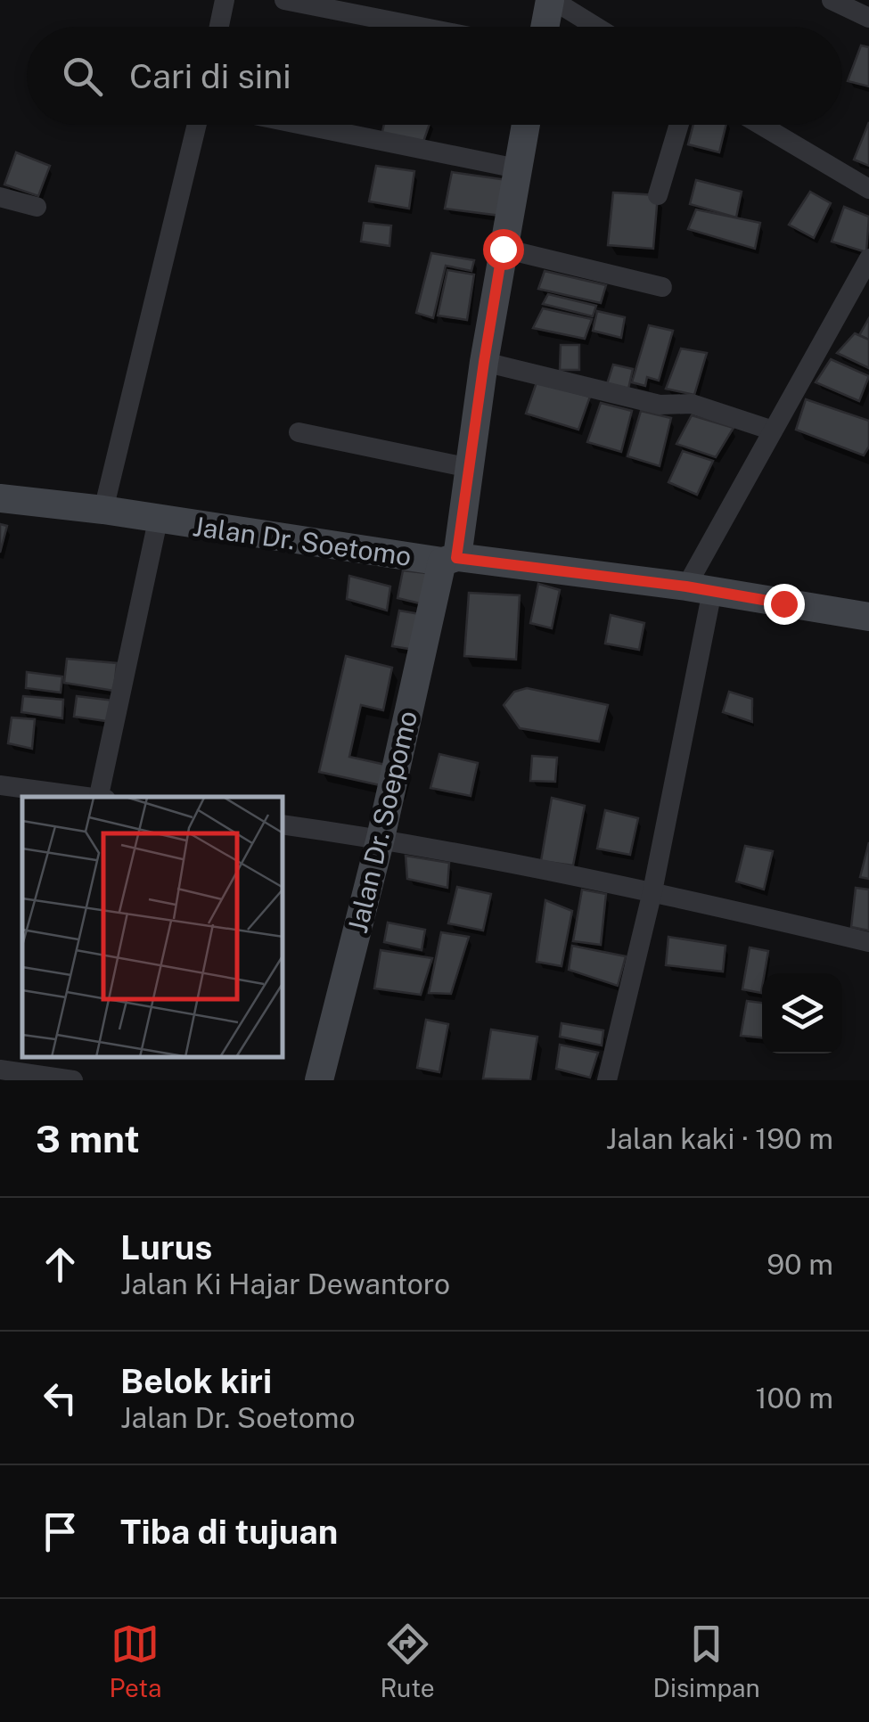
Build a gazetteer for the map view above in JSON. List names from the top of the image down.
{
  "streets": {
    "street": ["Jalan Dr. Soetomo", "Jalan Dr. Soepomo"]
  },
  "crossings": [
    ["Jalan Dr. Soetomo", "Jalan Dr. Soepomo"]
  ],
  "page": {
    "search": "Cari di sini",
    "heading": ["3 mnt", "Jalan kaki · 190 m"],
    "list": [
      ["Lurus", "Jalan Ki Hajar Dewantoro", "90 m"],
      ["Belok kiri", "Jalan Dr. Soetomo", "100 m"],
      "Tiba di tujuan"
    ],
    "nav": ["Peta", "Rute", "Disimpan"]
  }
}
